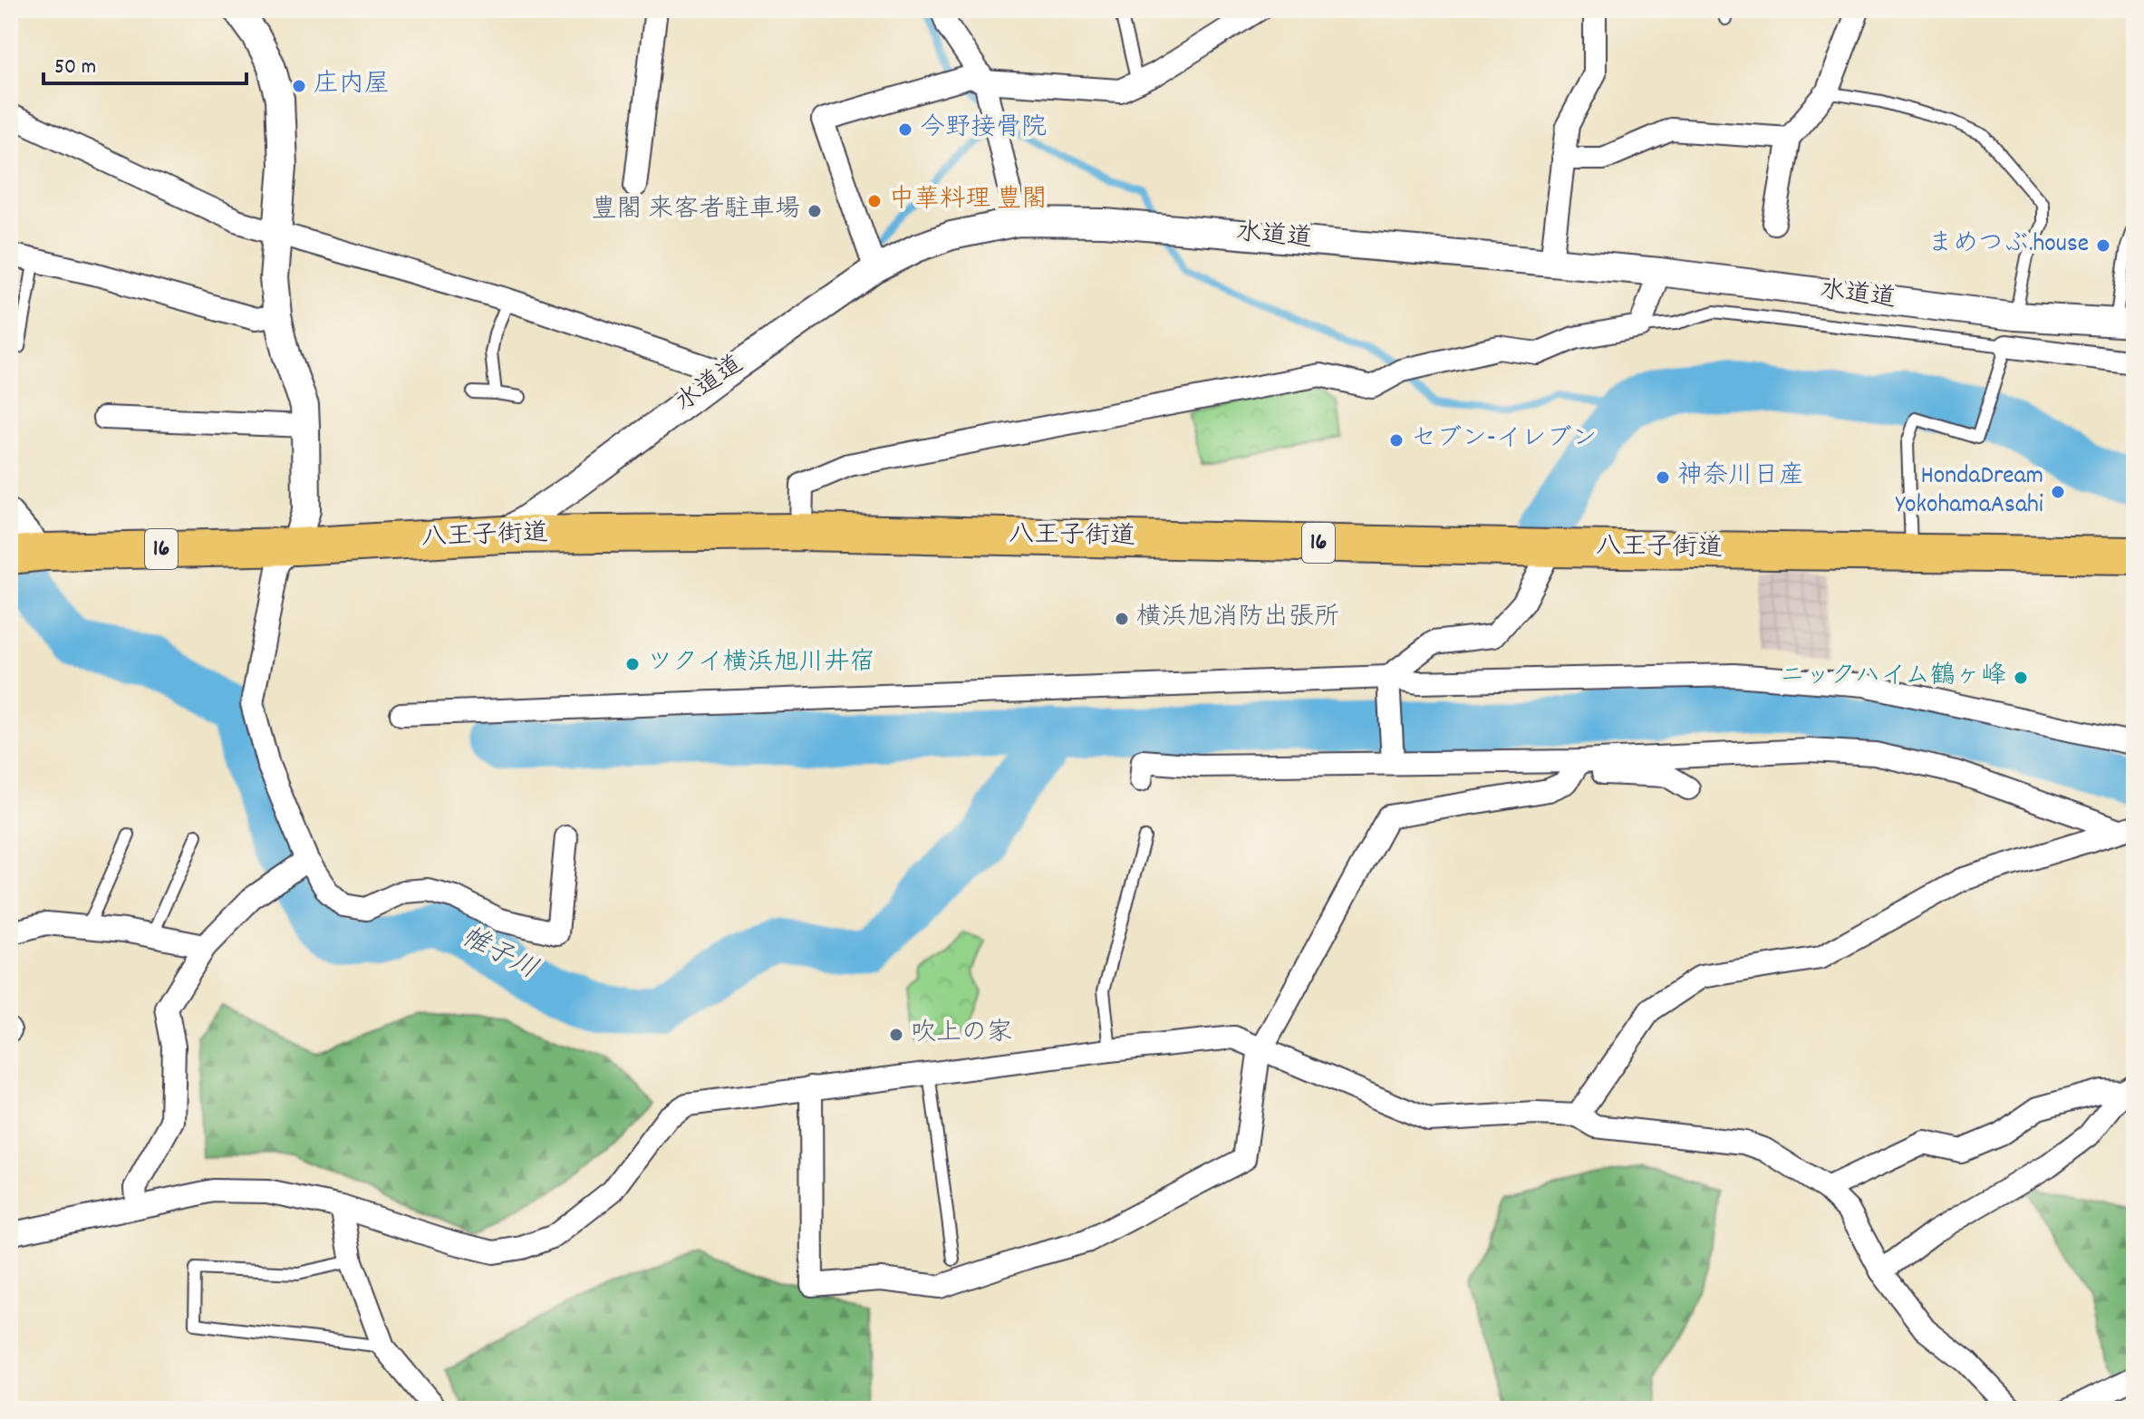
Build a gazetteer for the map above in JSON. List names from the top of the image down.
{
  "streets": {
    "highway": ["八王子街道", "16"],
    "street": ["水道道"]
  },
  "crossings": [
    ["水道道", "八王子街道"]
  ],
  "water": ["帷子川"],
  "places": [
    "庄内屋",
    "今野接骨院",
    "中華料理 豊閣",
    "豊閣 来客者駐車場",
    "まめつぶ.house",
    "セブン-イレブン",
    "神奈川日産",
    "HondaDream YokohamaAsahi",
    "横浜旭消防出張所",
    "ツクイ横浜旭川井宿",
    "ニックハイム鶴ヶ峰",
    "吹上の家"
  ],
  "scale_bar": "50 m"
}
